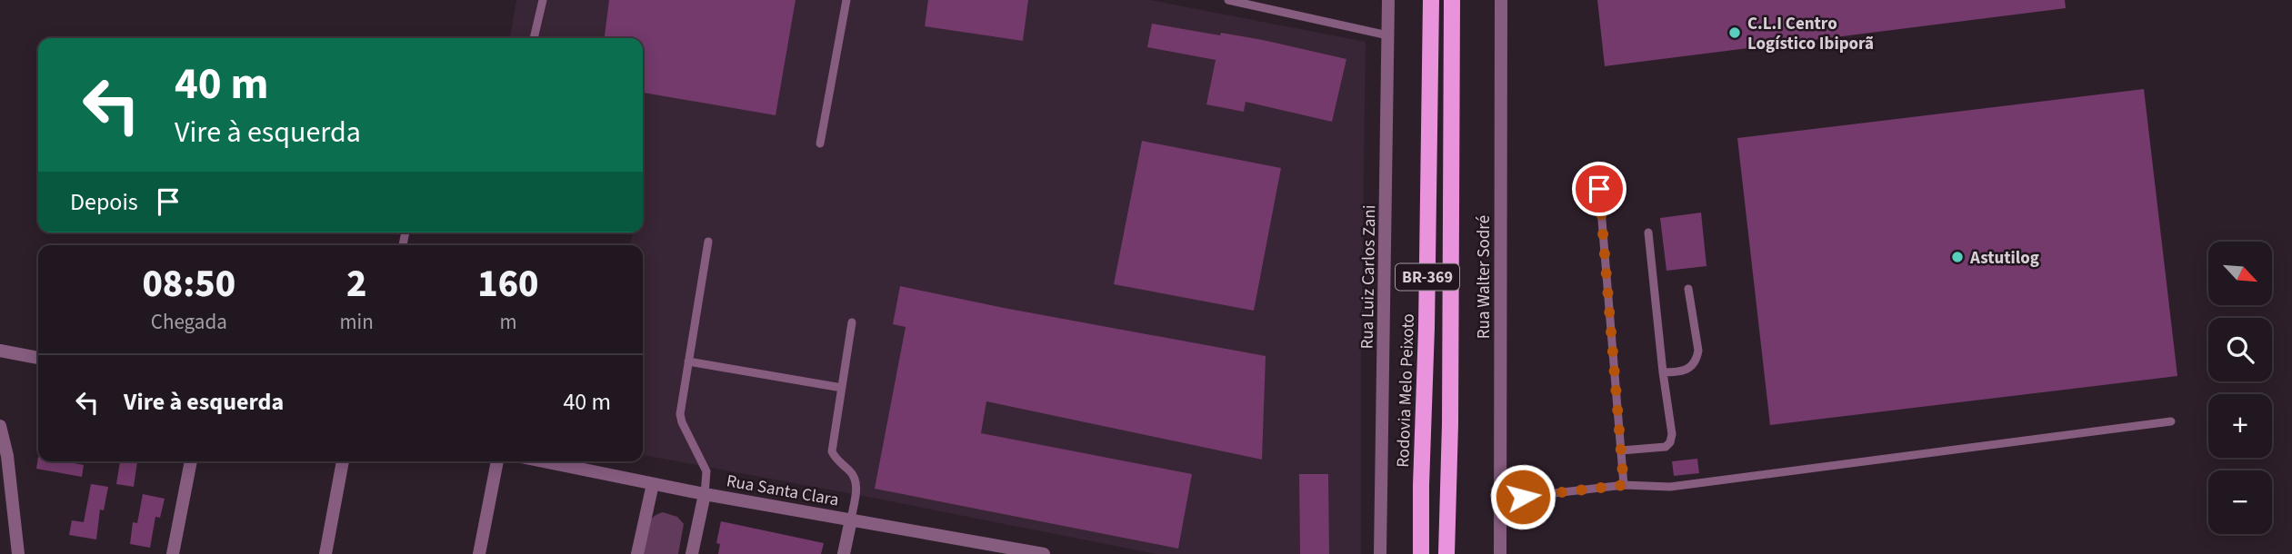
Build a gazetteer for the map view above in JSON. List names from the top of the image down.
{
  "streets": {
    "main road": ["BR-369", "Rodovia Melo Peixoto"],
    "street": ["Rua Luiz Carlos Zani", "Rua Walter Sodré", "Rua Santa Clara"]
  },
  "places": ["C.L.I Centro Logístico Ibiporã", "Astutilog"],
  "north": "bottom right",
  "page": {
    "turn": ["40 m", "Vire à esquerda"],
    "then": "Depois",
    "map_buttons": ["+", "−"],
    "eta": [
      "08:50",
      "Chegada",
      "2",
      "min",
      "160",
      "m"
    ],
    "list": [
      {
        "name": "Vire à esquerda",
        "value": "40 m"
      }
    ]
  }
}
